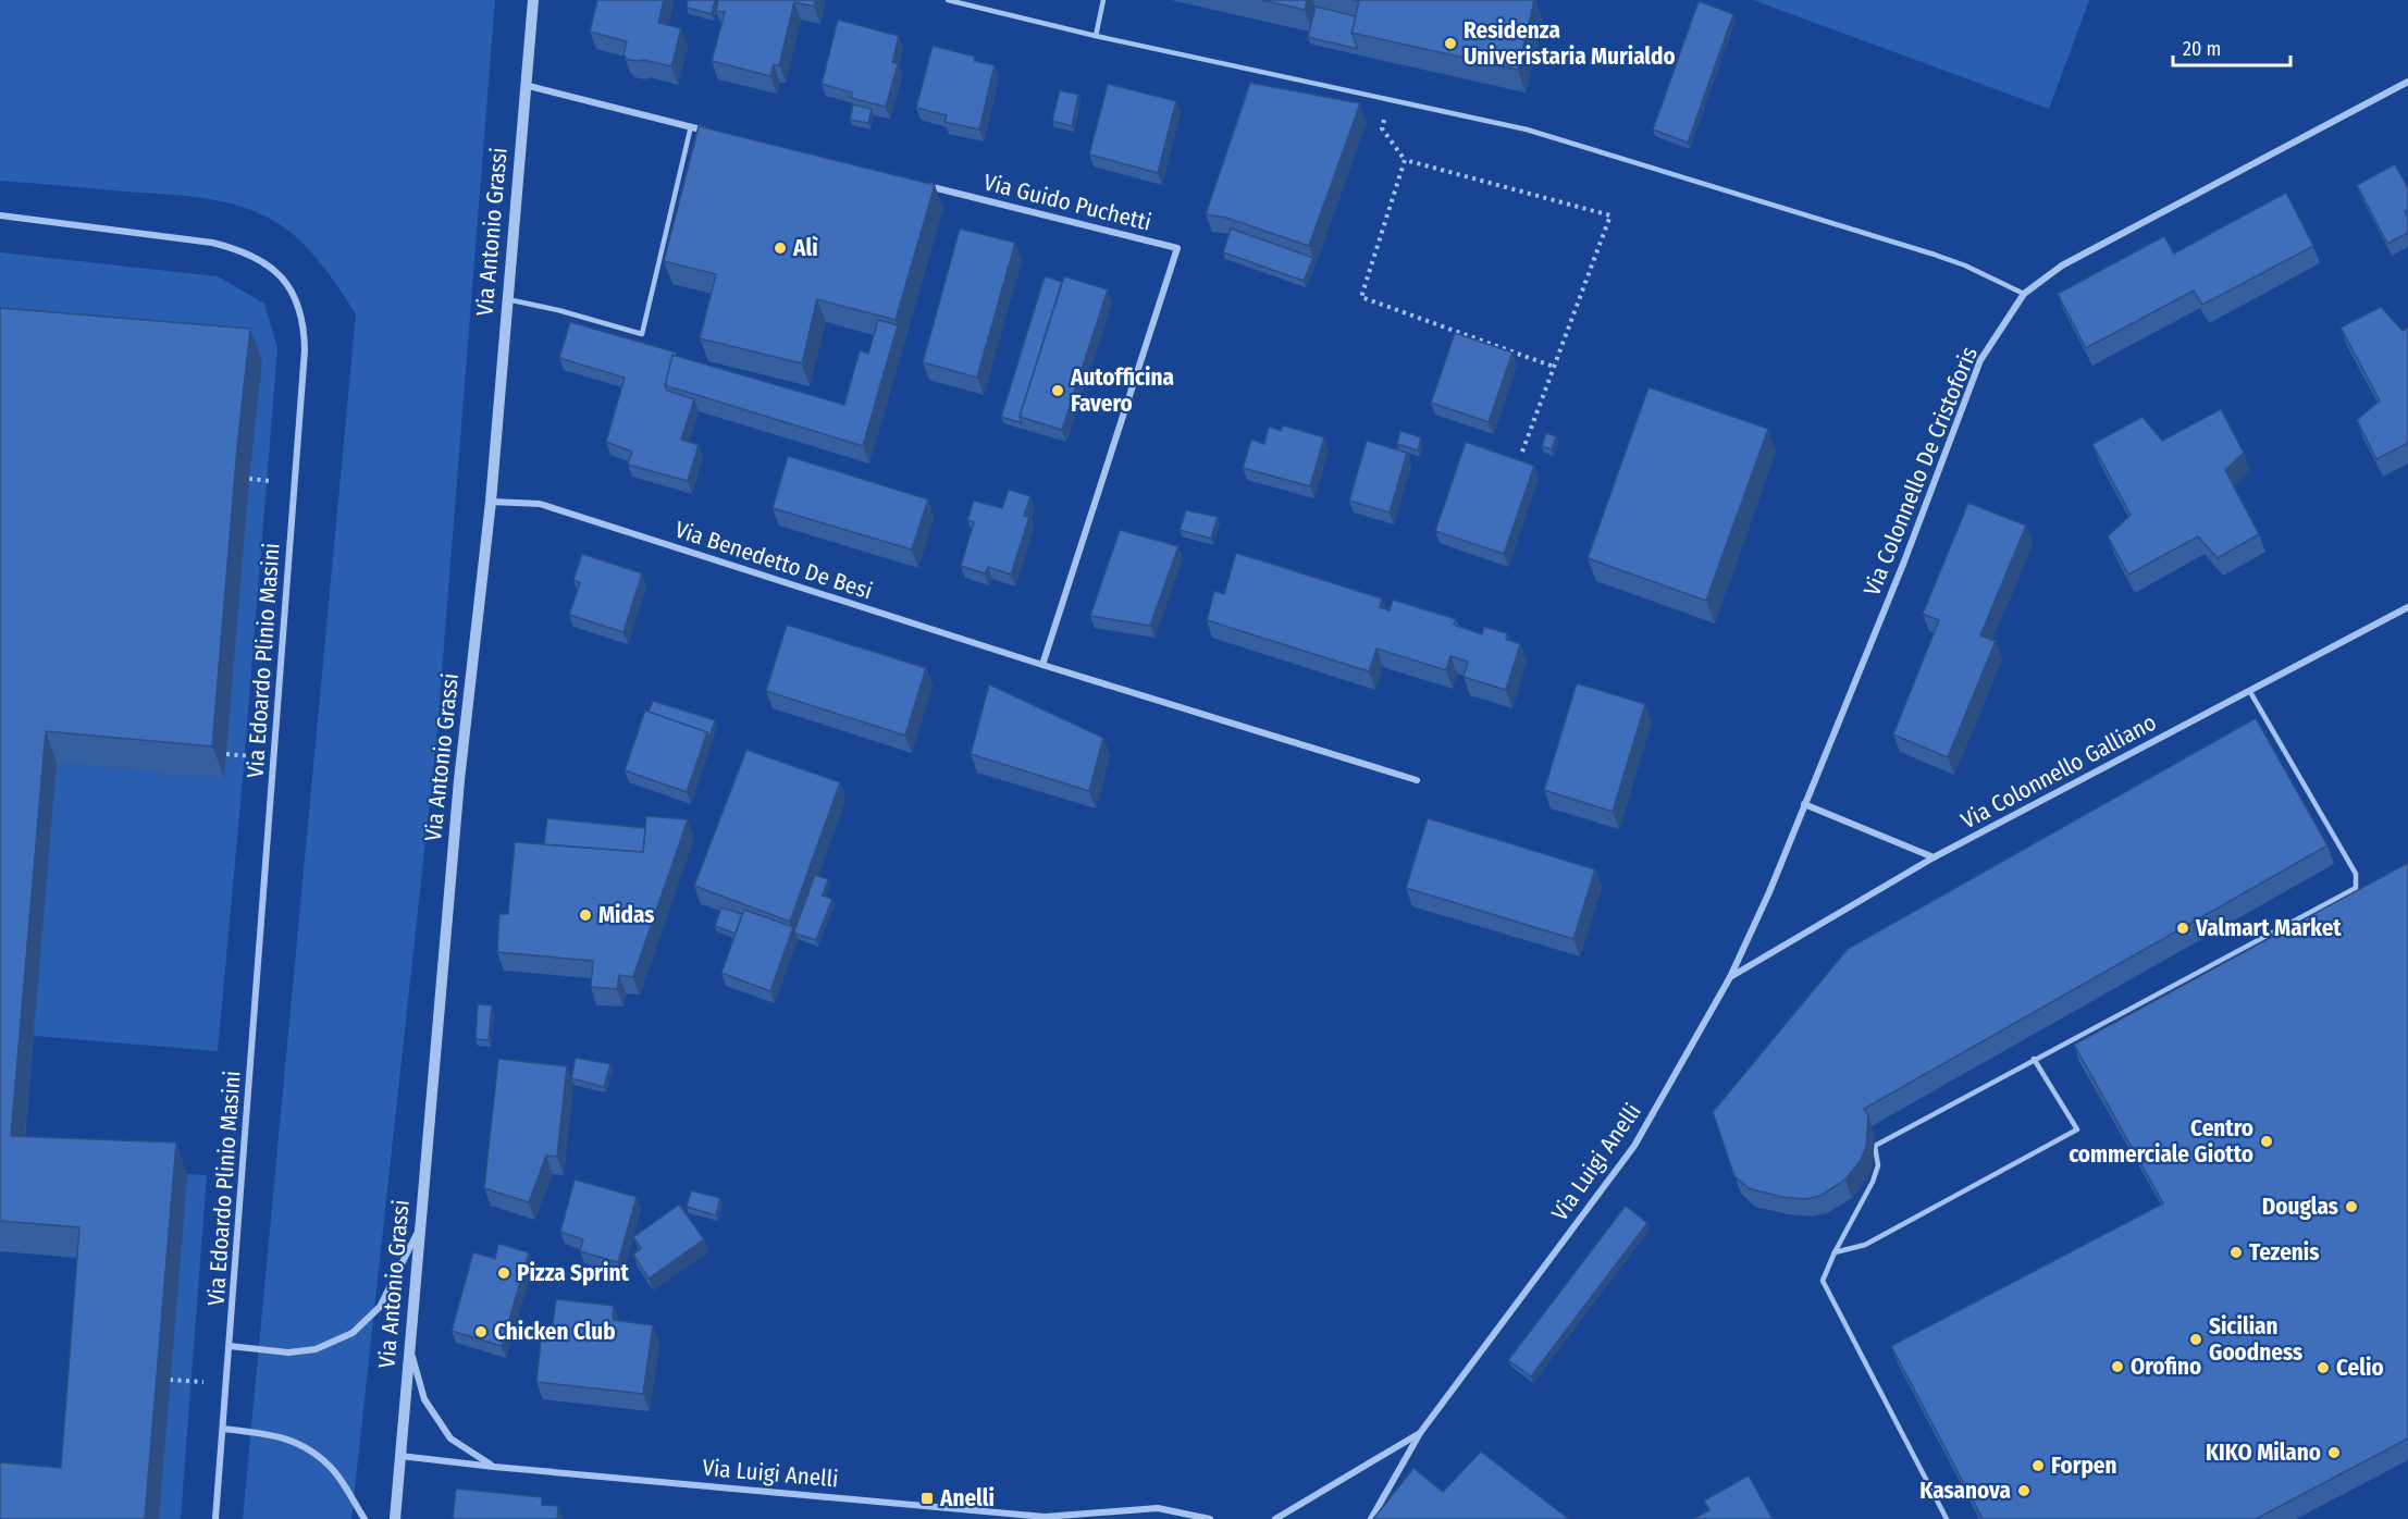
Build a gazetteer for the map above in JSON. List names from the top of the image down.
{
  "streets": {
    "street": [
      "Via Guido Puchetti",
      "Via Antonio Grassi",
      "Via Colonnello De Cristoforis",
      "Via Benedetto De Besi",
      "Via Edoardo Plinio Masini",
      "Via Colonnello Galliano",
      "Via Luigi Anelli"
    ]
  },
  "crossings": [
    ["Via Guido Puchetti", "Via Benedetto De Besi"],
    ["Via Antonio Grassi", "Via Benedetto De Besi"],
    ["Via Antonio Grassi", "Via Luigi Anelli"],
    ["Via Colonnello De Cristoforis", "Via Luigi Anelli"],
    ["Via Colonnello Galliano", "Via Luigi Anelli"]
  ],
  "places": {
    "other": [
      "Residenza Univeristaria Murialdo",
      "Alì",
      "Autofficina Favero",
      "Midas",
      "Valmart Market",
      "Centro commerciale Giotto",
      "Douglas",
      "Tezenis",
      "Pizza Sprint",
      "Chicken Club",
      "Sicilian Goodness",
      "Orofino",
      "Celio",
      "KIKO Milano",
      "Forpen",
      "Kasanova"
    ],
    "transit": ["Anelli"]
  },
  "scale_bar": "20 m"
}
